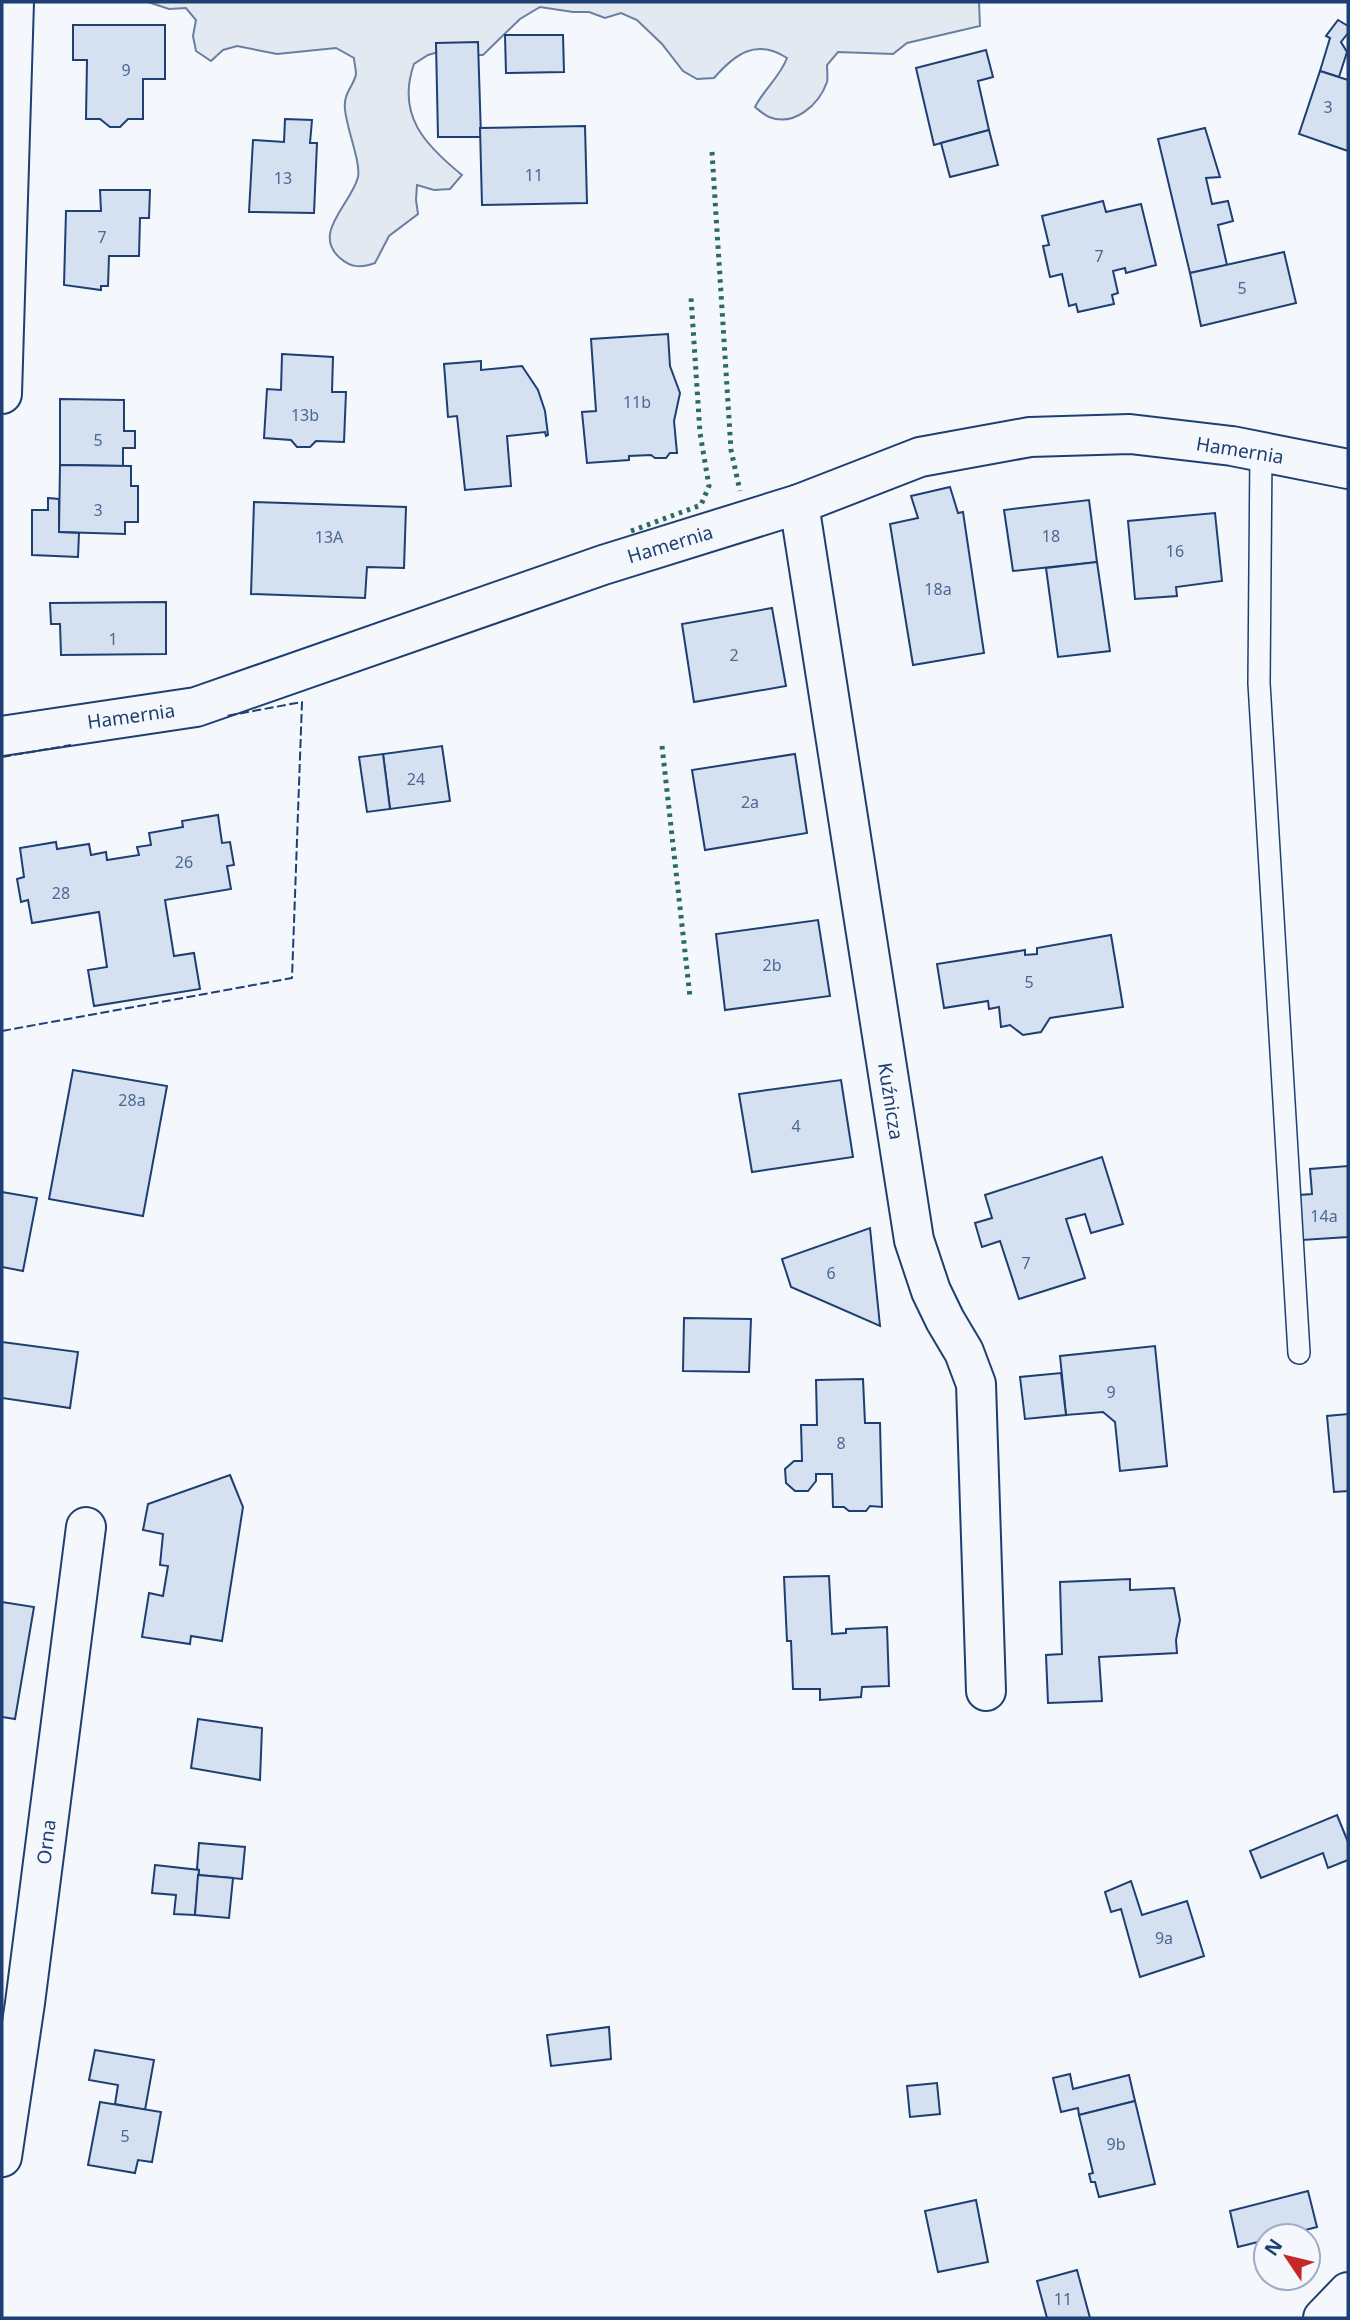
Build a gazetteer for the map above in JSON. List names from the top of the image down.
{
  "streets": {
    "street": ["Hamernia", "Kuźnicza", "Orna"]
  },
  "crossings": [
    ["Hamernia", "Kuźnicza"]
  ],
  "house_numbers": [
    "9",
    "3",
    "11",
    "13",
    "7",
    "7",
    "5",
    "11b",
    "13b",
    "5",
    "3",
    "18",
    "13A",
    "16",
    "18a",
    "1",
    "2",
    "24",
    "2a",
    "26",
    "28",
    "2b",
    "5",
    "28a",
    "4",
    "14a",
    "7",
    "6",
    "9",
    "8",
    "9a",
    "5",
    "9b",
    "11"
  ],
  "north": "top left"
}
